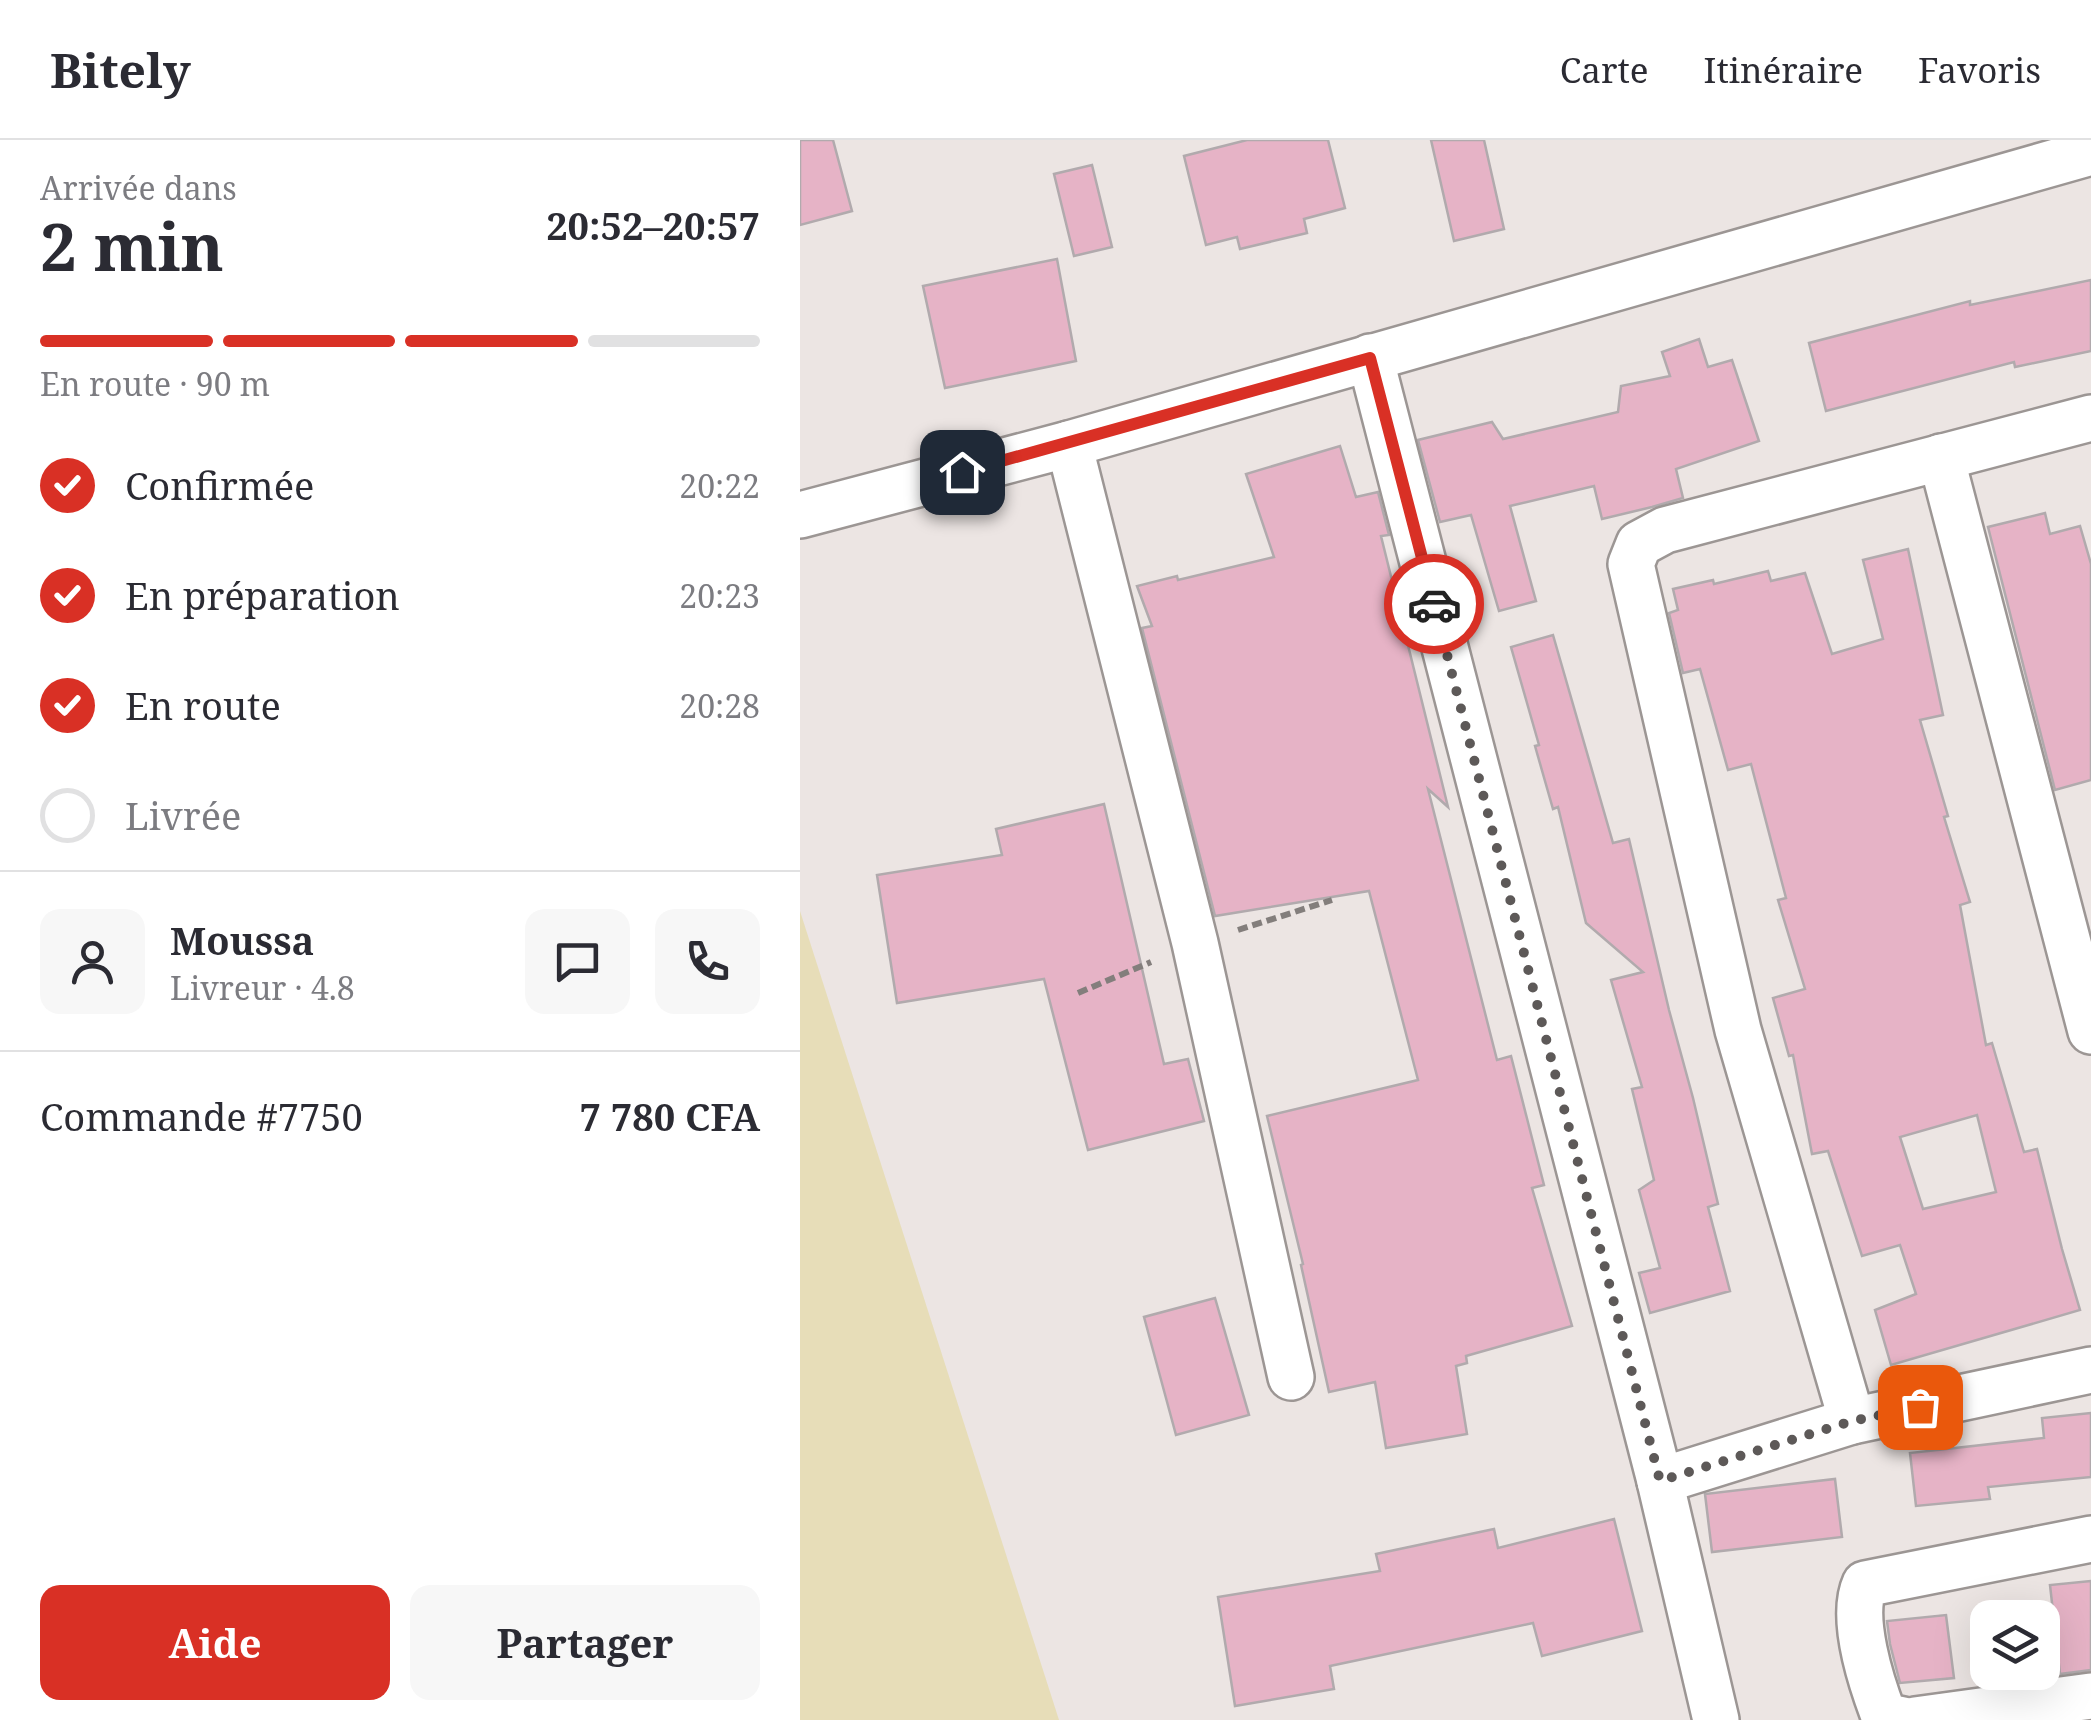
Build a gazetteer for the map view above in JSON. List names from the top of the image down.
{
  "page": {
    "header": "Bitely",
    "nav": ["Carte", "Itinéraire", "Favoris"],
    "heading": ["2 min", "Arrivée dans", "20:52–20:57"],
    "panel": [
      "Moussa",
      "Livreur · 4.8",
      "Commande #7750",
      "7 780 CFA"
    ],
    "bar": "En route · 90 m",
    "list": [
      ["Confirmée", "20:22"],
      ["En préparation", "20:23"],
      ["En route", "20:28"],
      "Livrée"
    ],
    "buttons": ["Aide", "Partager"]
  }
}
